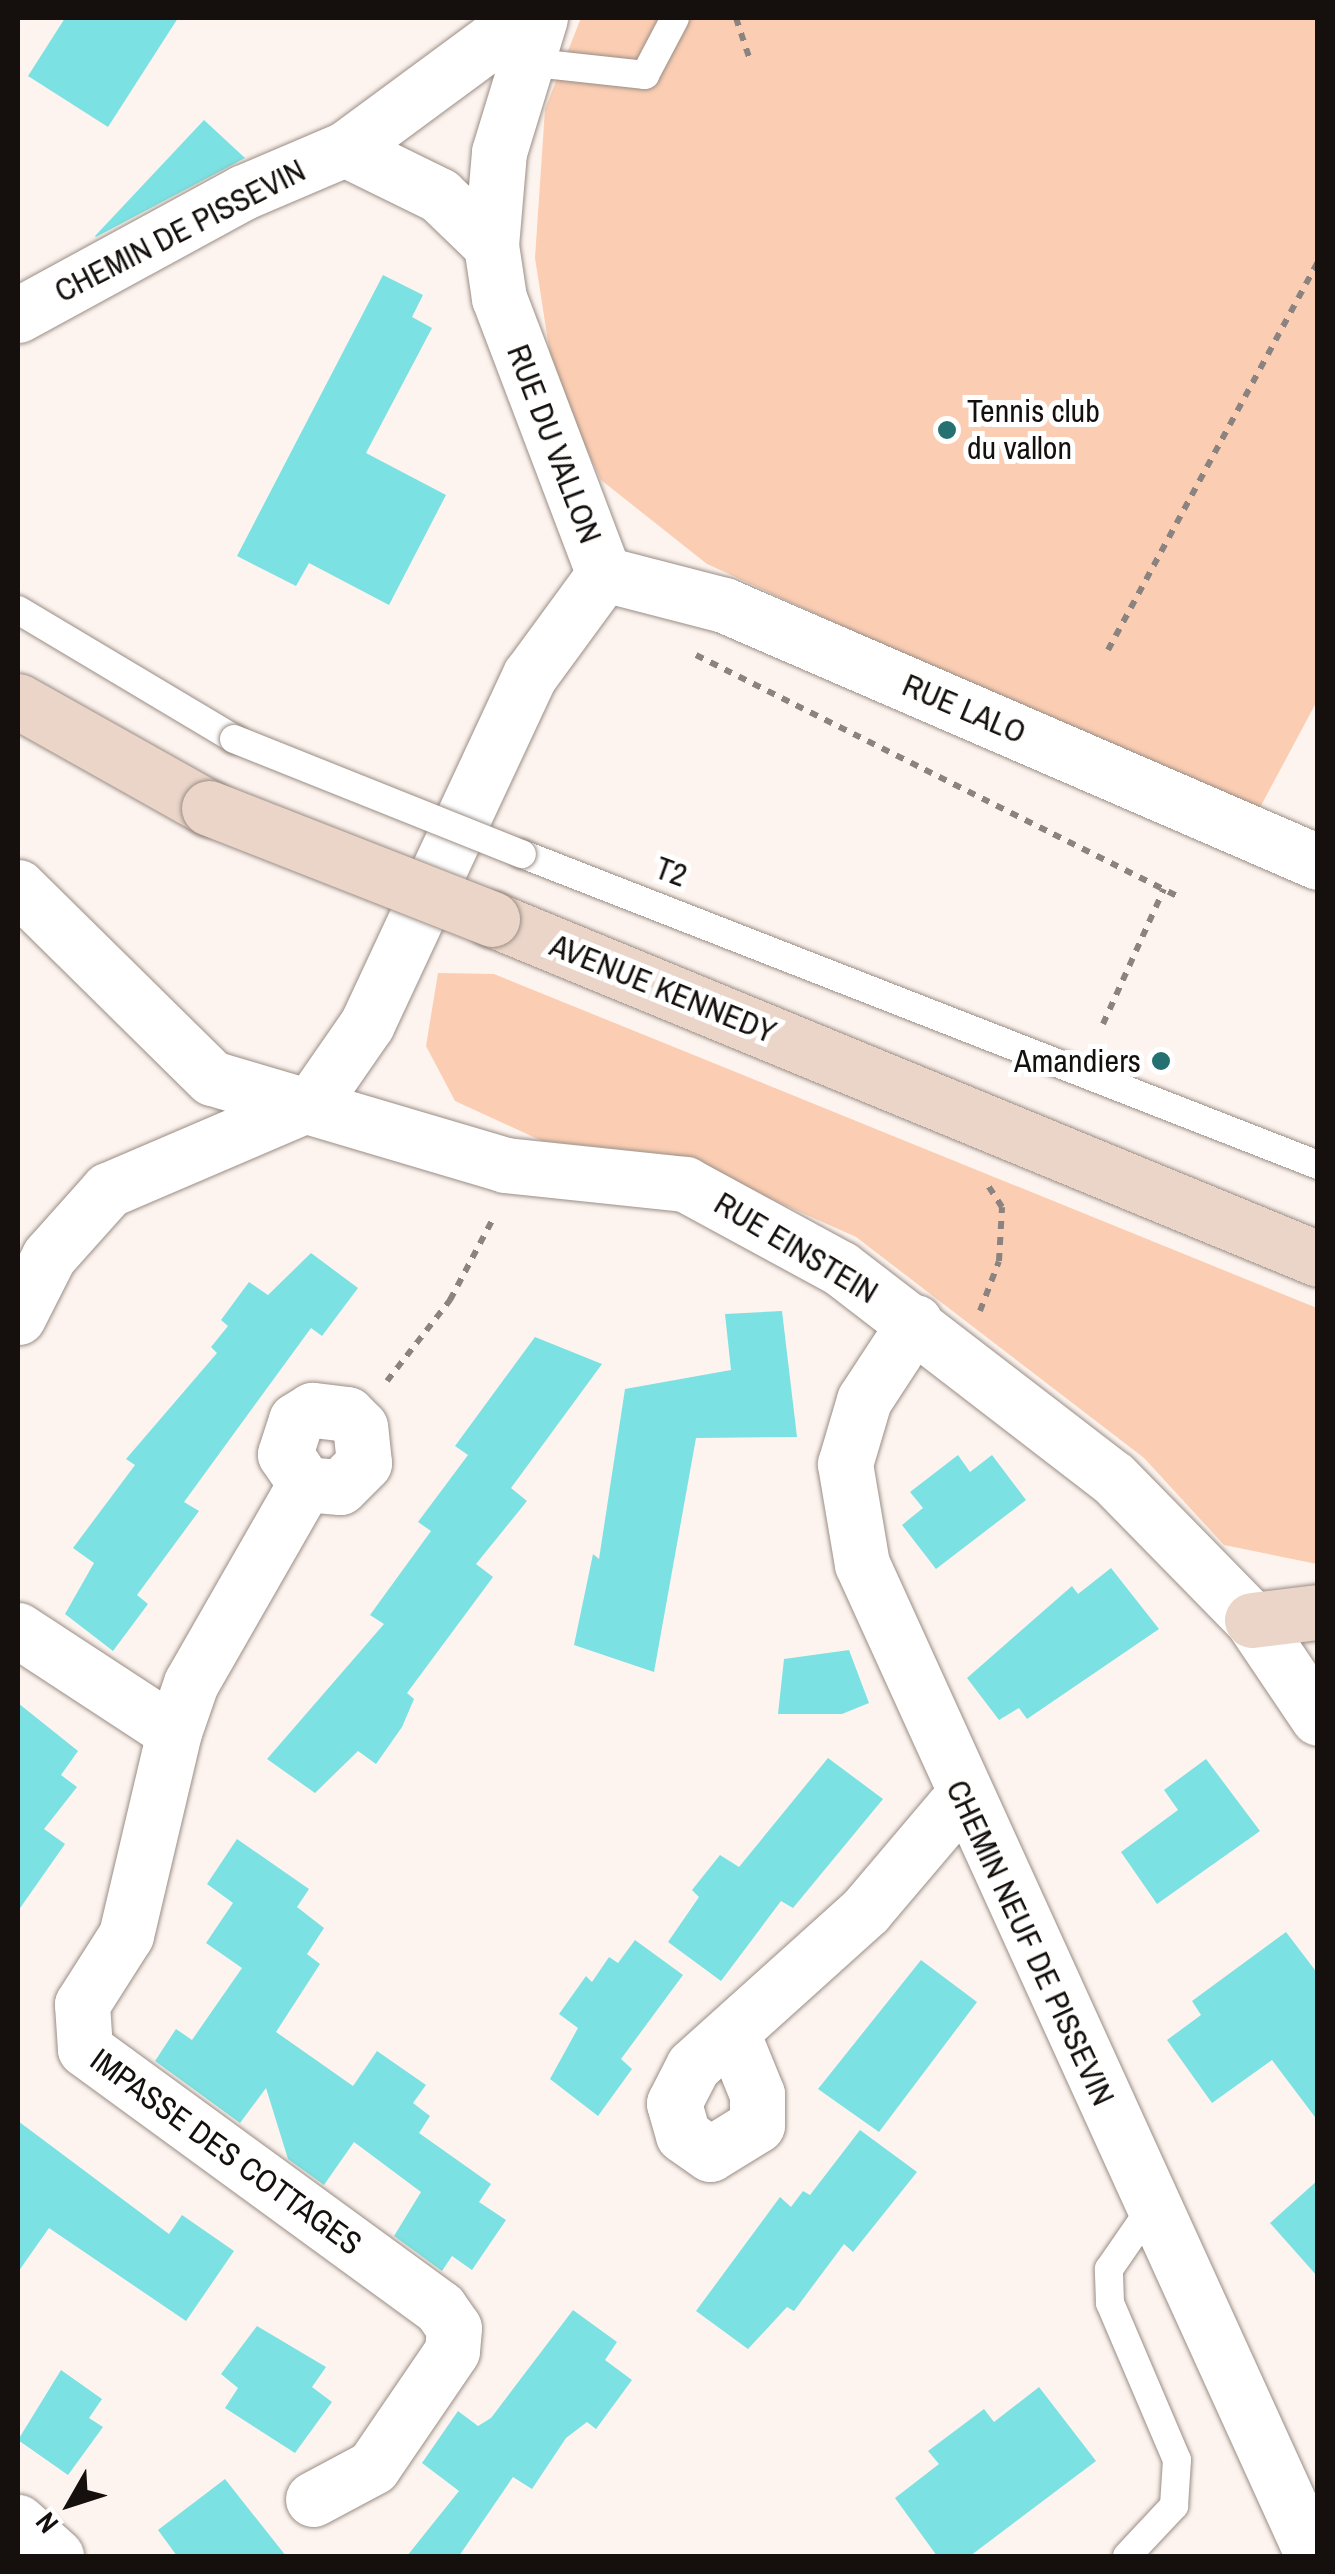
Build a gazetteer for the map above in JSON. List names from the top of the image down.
{
  "streets": {
    "main road": ["AVENUE KENNEDY"],
    "street": [
      "CHEMIN DE PISSEVIN",
      "RUE DU VALLON",
      "RUE LALO",
      "RUE EINSTEIN",
      "CHEMIN NEUF DE PISSEVIN",
      "IMPASSE DES COTTAGES"
    ],
    "lane": ["T2"]
  },
  "crossings": [
    ["CHEMIN DE PISSEVIN", "RUE DU VALLON"],
    ["RUE DU VALLON", "RUE LALO"],
    ["RUE DU VALLON", "RUE EINSTEIN"],
    ["RUE EINSTEIN", "CHEMIN NEUF DE PISSEVIN"]
  ],
  "places": ["Tennis club du vallon", "Amandiers"],
  "north": "bottom left"
}
